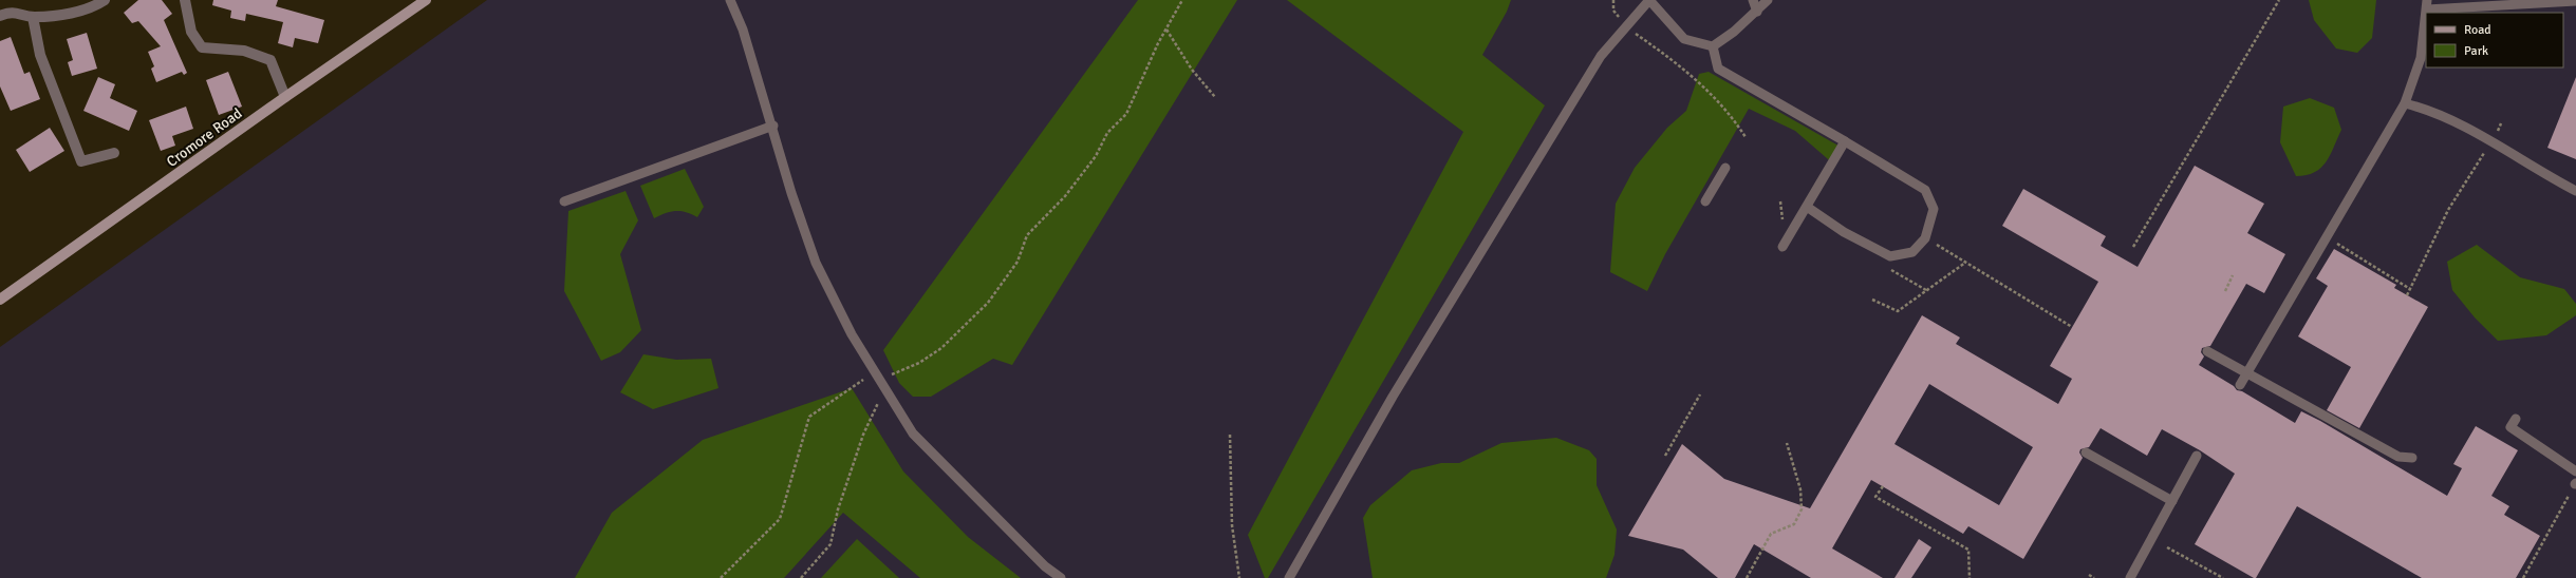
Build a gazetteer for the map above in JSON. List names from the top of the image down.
{
  "streets": {
    "main road": ["Cromore Road"]
  },
  "legend": ["Road", "Park"]
}
